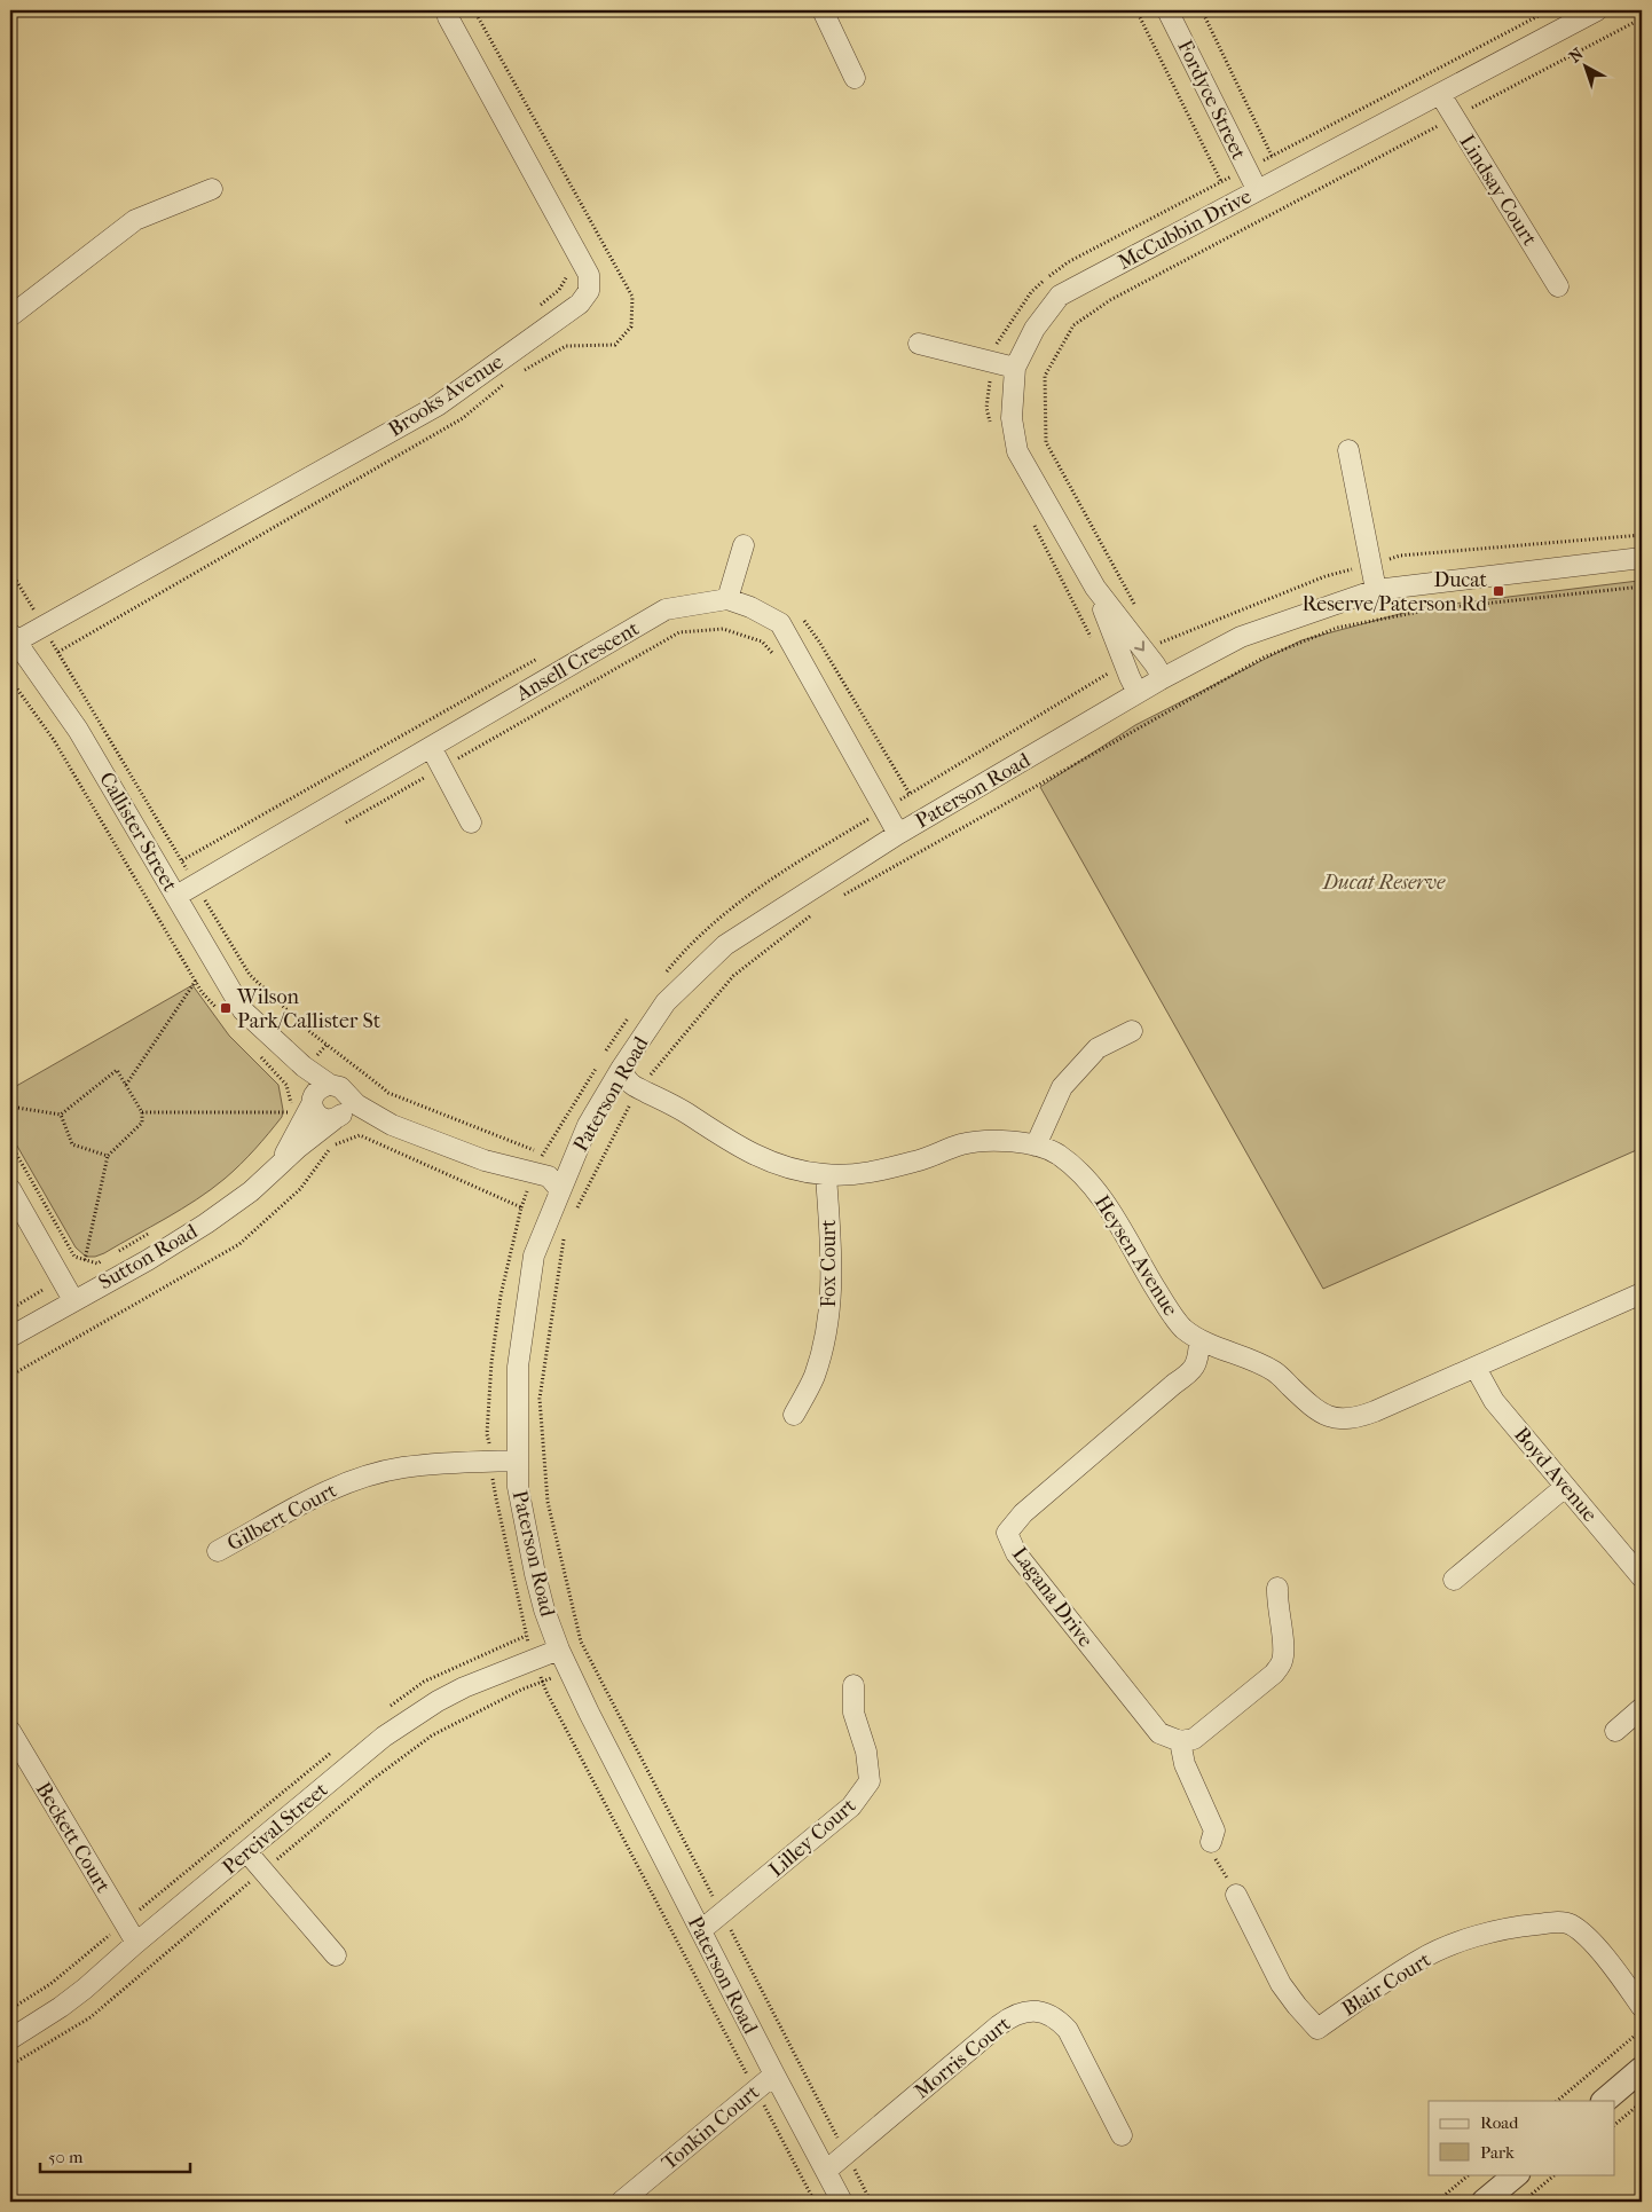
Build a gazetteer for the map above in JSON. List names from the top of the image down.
{
  "streets": {
    "street": [
      "Fordyce Street",
      "Lindsay Court",
      "McCubbin Drive",
      "Brooks Avenue",
      "Ansell Crescent",
      "Paterson Road",
      "Callister Street",
      "Heysen Avenue",
      "Sutton Road",
      "Fox Court",
      "Boyd Avenue",
      "Gilbert Court",
      "Lagana Drive",
      "Percival Street",
      "Beckett Court",
      "Lilley Court",
      "Blair Court",
      "Morris Court",
      "Tonkin Court"
    ]
  },
  "crossings": [
    ["Fordyce Street", "McCubbin Drive"],
    ["Lindsay Court", "McCubbin Drive"],
    ["McCubbin Drive", "Paterson Road"],
    ["Brooks Avenue", "Callister Street"],
    ["Ansell Crescent", "Paterson Road"],
    ["Ansell Crescent", "Callister Street"],
    ["Paterson Road", "Callister Street"],
    ["Paterson Road", "Heysen Avenue"],
    ["Paterson Road", "Gilbert Court"],
    ["Paterson Road", "Percival Street"],
    ["Paterson Road", "Lilley Court"],
    ["Paterson Road", "Morris Court"],
    ["Paterson Road", "Tonkin Court"],
    ["Callister Street", "Sutton Road"],
    ["Heysen Avenue", "Fox Court"],
    ["Heysen Avenue", "Boyd Avenue"],
    ["Heysen Avenue", "Lagana Drive"],
    ["Percival Street", "Beckett Court"]
  ],
  "parks": ["Ducat Reserve"],
  "places": {
    "transit": ["Ducat Reserve/Paterson Rd", "Wilson Park/Callister St"]
  },
  "legend": ["Road", "Park"],
  "scale_bar": "50 m",
  "north": "top left"
}
